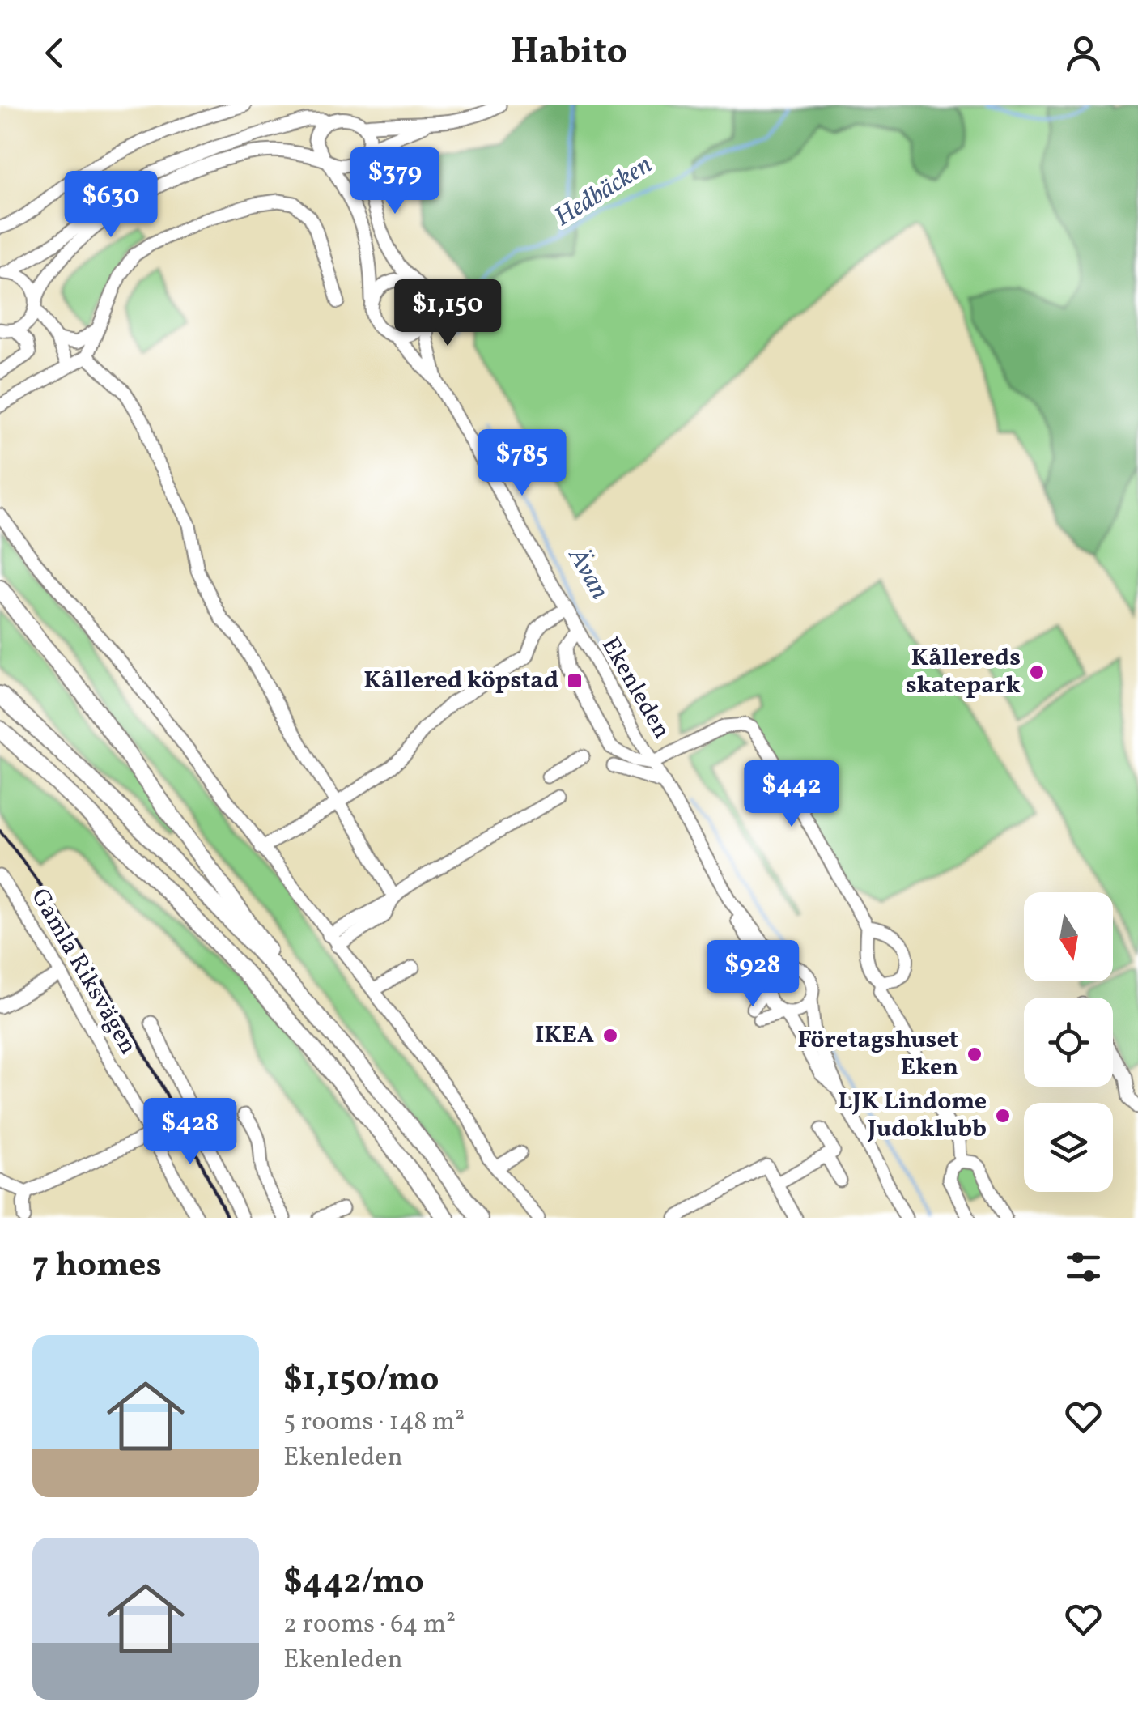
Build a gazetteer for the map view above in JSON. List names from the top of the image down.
{
  "streets": {
    "street": ["Ekenleden", "Gamla Riksvägen"]
  },
  "water": ["Hedbäcken", "Ävan"],
  "places": {
    "other": [
      "Kållereds skatepark",
      "IKEA",
      "Företagshuset Eken",
      "LJK Lindome Judoklubb"
    ],
    "transit": ["Kållered köpstad"]
  },
  "north": "bottom",
  "page": {
    "header": "Habito",
    "price": [
      "$379",
      "$630",
      "$1,150",
      "$785",
      "$442",
      "$928",
      "$428"
    ],
    "heading": "7 homes",
    "list": [
      {
        "name": "$1,150/mo",
        "note": "5 rooms · 148 m² · Ekenleden"
      },
      {
        "name": "$442/mo",
        "note": "2 rooms · 64 m² · Ekenleden"
      }
    ]
  }
}
